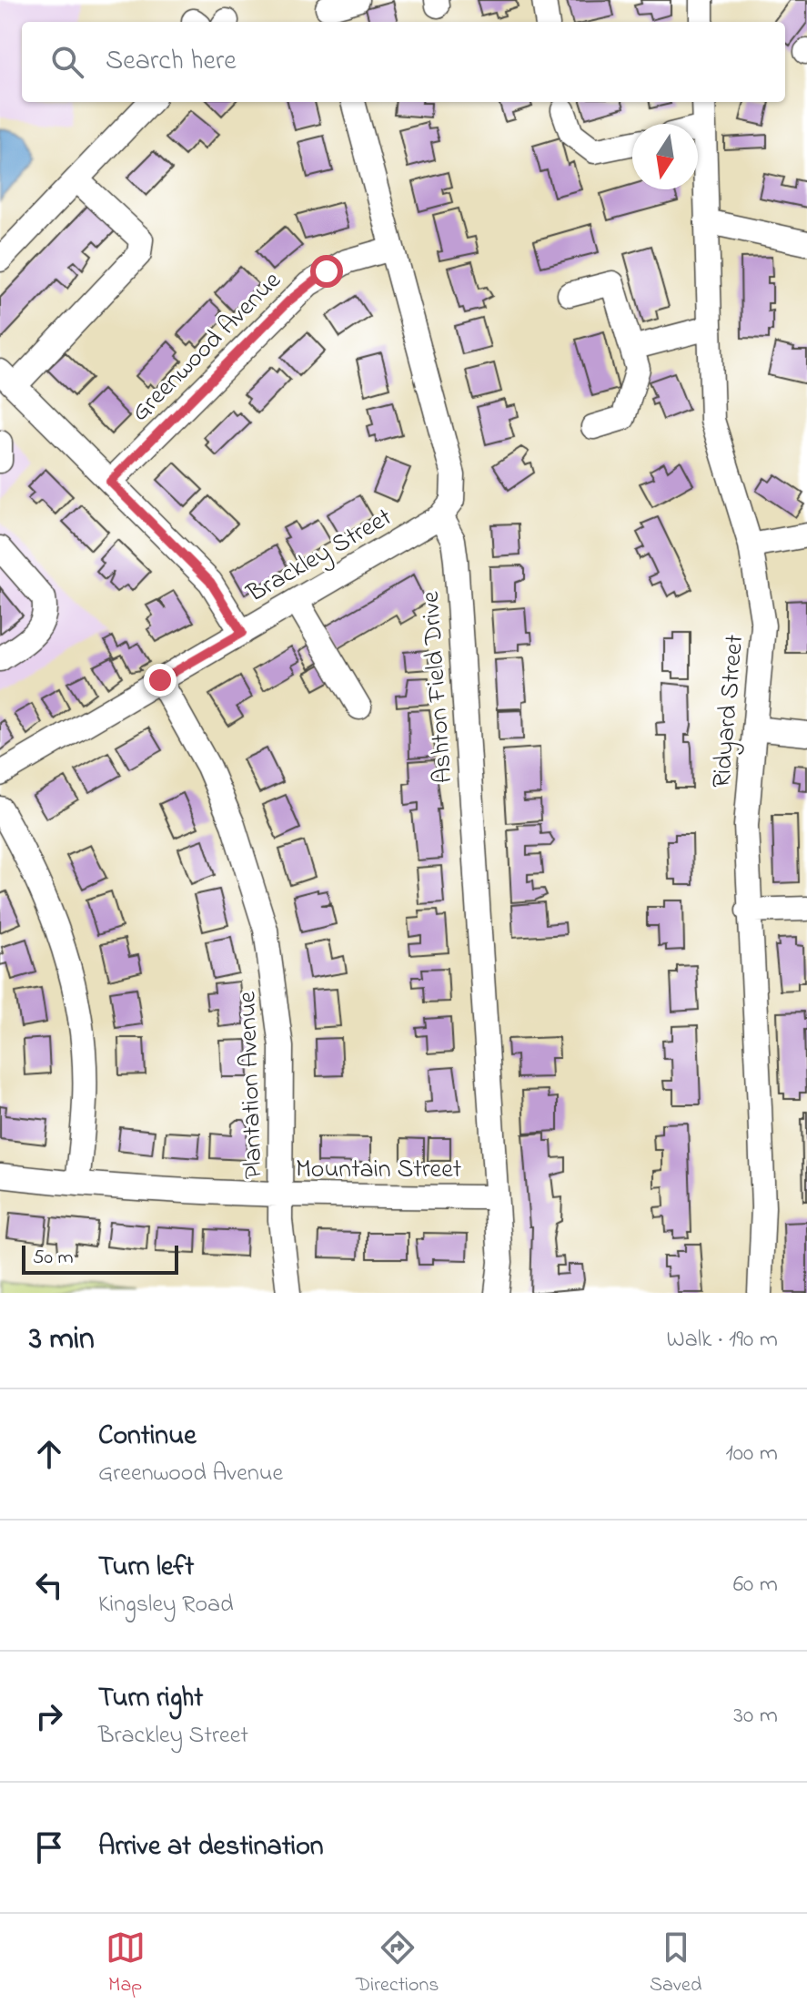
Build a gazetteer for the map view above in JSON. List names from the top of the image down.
{
  "streets": {
    "street": [
      "Greenwood Avenue",
      "Brackley Street",
      "Ashton Field Drive",
      "Ridyard Street",
      "Plantation Avenue",
      "Mountain Street"
    ]
  },
  "crossings": [
    ["Brackley Street", "Ashton Field Drive"],
    ["Brackley Street", "Plantation Avenue"],
    ["Ashton Field Drive", "Mountain Street"],
    ["Plantation Avenue", "Mountain Street"]
  ],
  "scale_bar": "50 m",
  "north": "bottom",
  "page": {
    "search": "Search here",
    "scale": "50 m",
    "heading": ["3 min", "Walk · 190 m"],
    "list": [
      ["Continue", "Greenwood Avenue", "100 m"],
      ["Turn left", "Kingsley Road", "60 m"],
      ["Turn right", "Brackley Street", "30 m"],
      "Arrive at destination"
    ],
    "nav": ["Map", "Directions", "Saved"]
  }
}
